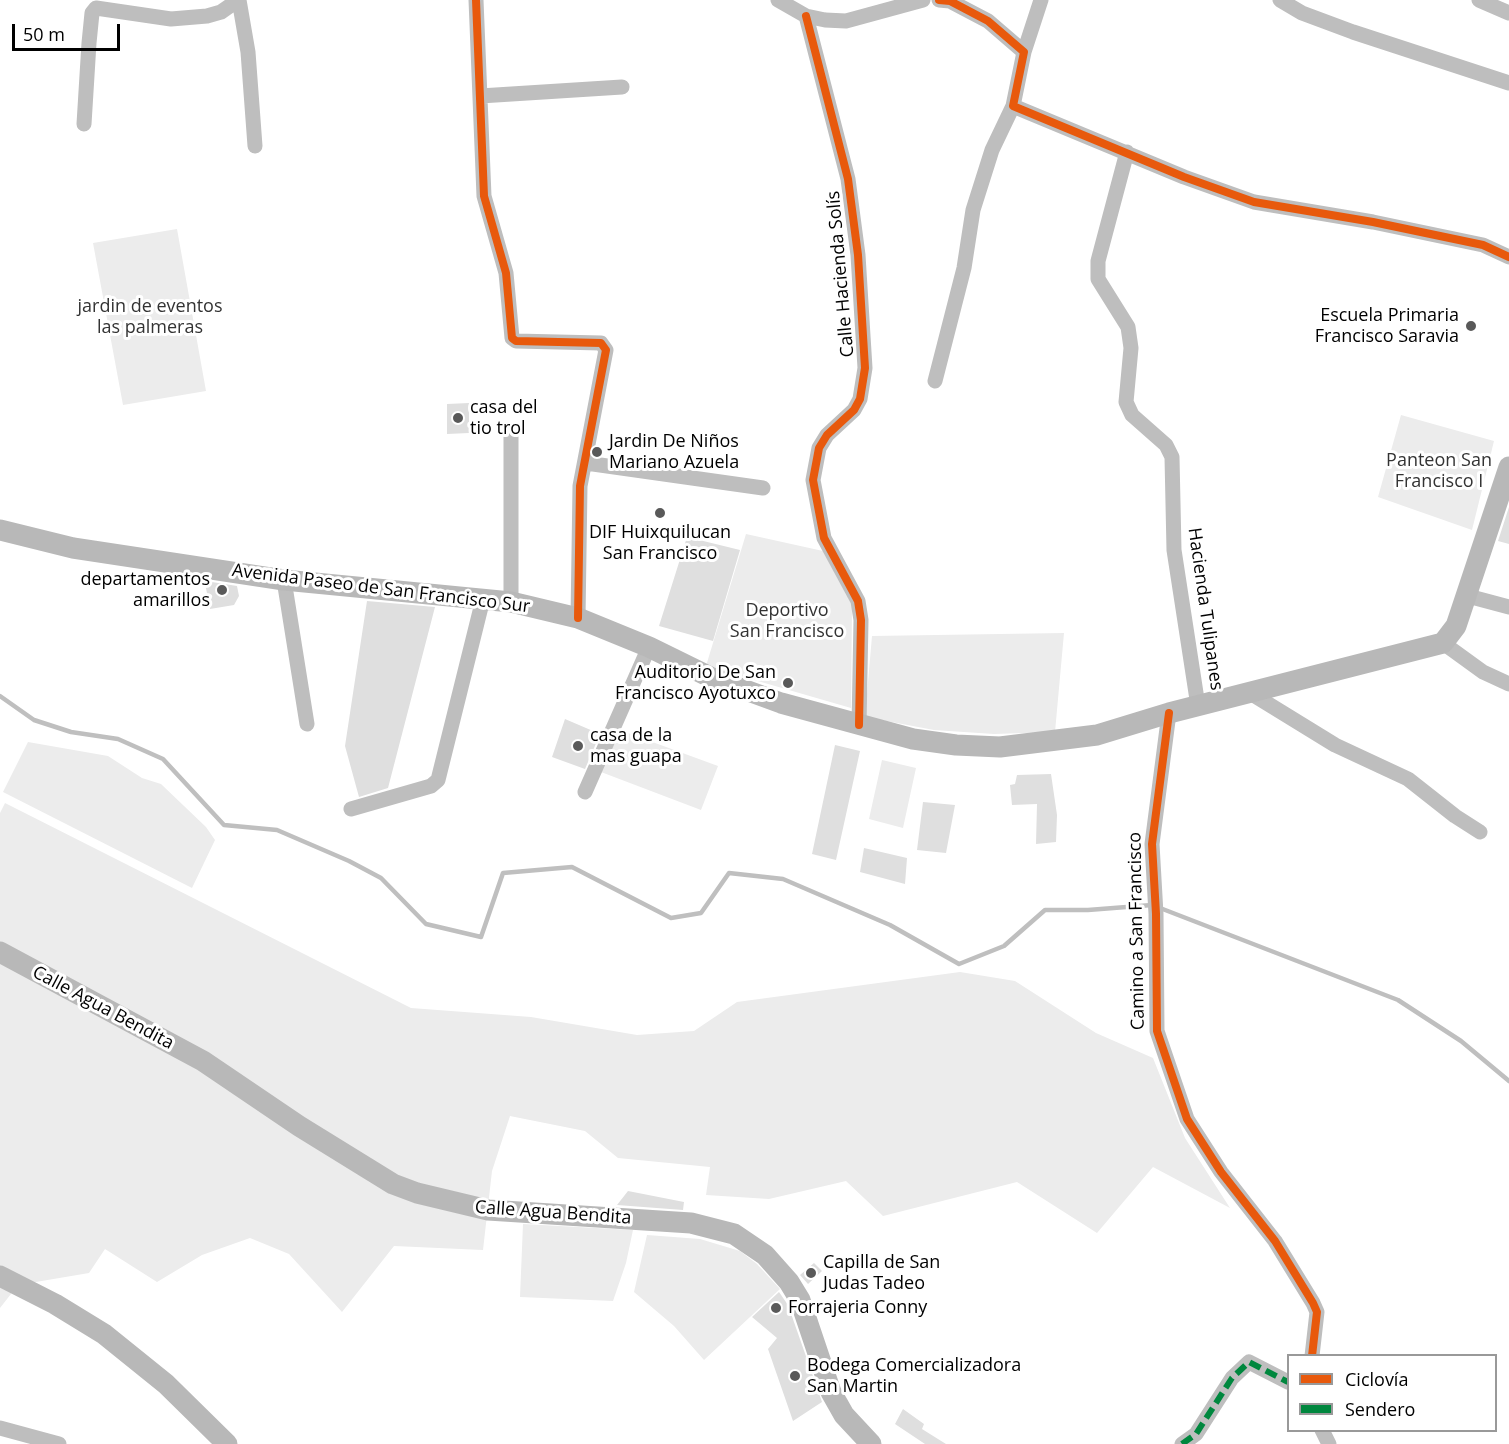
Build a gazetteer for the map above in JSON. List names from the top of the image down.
{
  "streets": {
    "main road": ["Avenida Paseo de San Francisco Sur", "Calle Agua Bendita"],
    "street": ["Calle Hacienda Solís", "Hacienda Tulipanes", "Camino a San Francisco"]
  },
  "crossings": [
    ["Calle Hacienda Solís", "Avenida Paseo de San Francisco Sur"],
    ["Avenida Paseo de San Francisco Sur", "Hacienda Tulipanes"],
    ["Avenida Paseo de San Francisco Sur", "Camino a San Francisco"]
  ],
  "parks": ["jardin de eventos las palmeras", "Panteon San Francisco I", "Deportivo San Francisco"],
  "places": [
    "Escuela Primaria Francisco Saravia",
    "casa del tio trol",
    "Jardin De Niños Mariano Azuela",
    "DIF Huixquilucan San Francisco",
    "departamentos amarillos",
    "Auditorio De San Francisco Ayotuxco",
    "casa de la mas guapa",
    "Capilla de San Judas Tadeo",
    "Forrajeria Conny",
    "Bodega Comercializadora San Martin"
  ],
  "legend": ["Ciclovía", "Sendero"],
  "scale_bar": "50 m"
}
